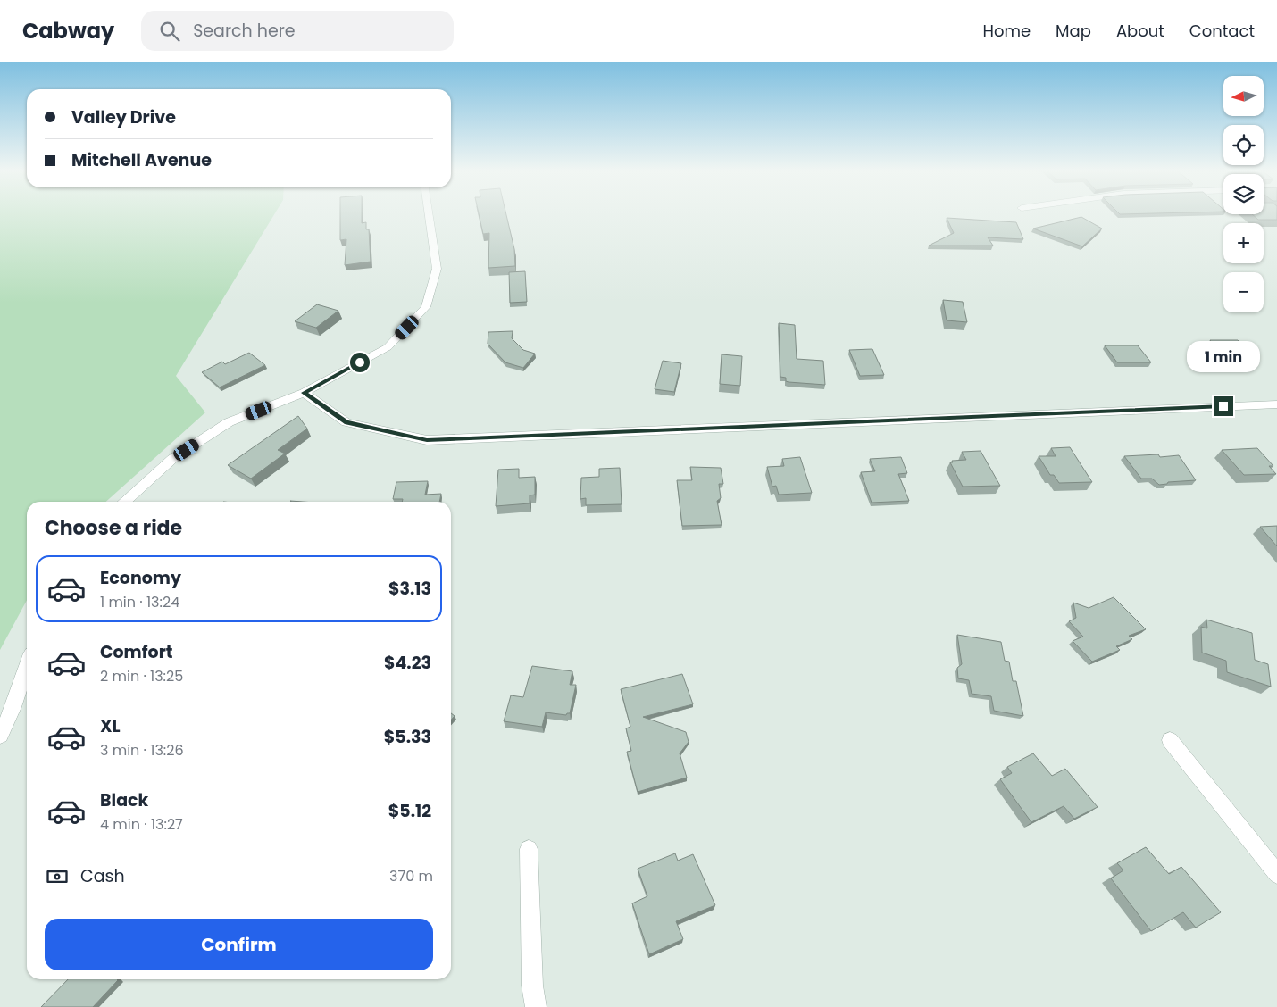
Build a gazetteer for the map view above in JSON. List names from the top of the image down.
{
  "north": "left",
  "page": {
    "header": "Cabway",
    "search": "Search here",
    "nav": [
      "Home",
      "Map",
      "About",
      "Contact"
    ],
    "map_buttons": ["+", "−"],
    "banner": ["Valley Drive", "Mitchell Avenue"],
    "bubble": "1 min",
    "heading": "Choose a ride",
    "list": [
      {
        "name": "Economy",
        "note": "1 min · 13:24",
        "value": "$3.13"
      },
      {
        "name": "Comfort",
        "note": "2 min · 13:25",
        "value": "$4.23"
      },
      {
        "name": "XL",
        "note": "3 min · 13:26",
        "value": "$5.33"
      },
      {
        "name": "Black",
        "note": "4 min · 13:27",
        "value": "$5.12"
      }
    ],
    "pay": ["Cash", "370 m"],
    "buttons": "Confirm"
  }
}
